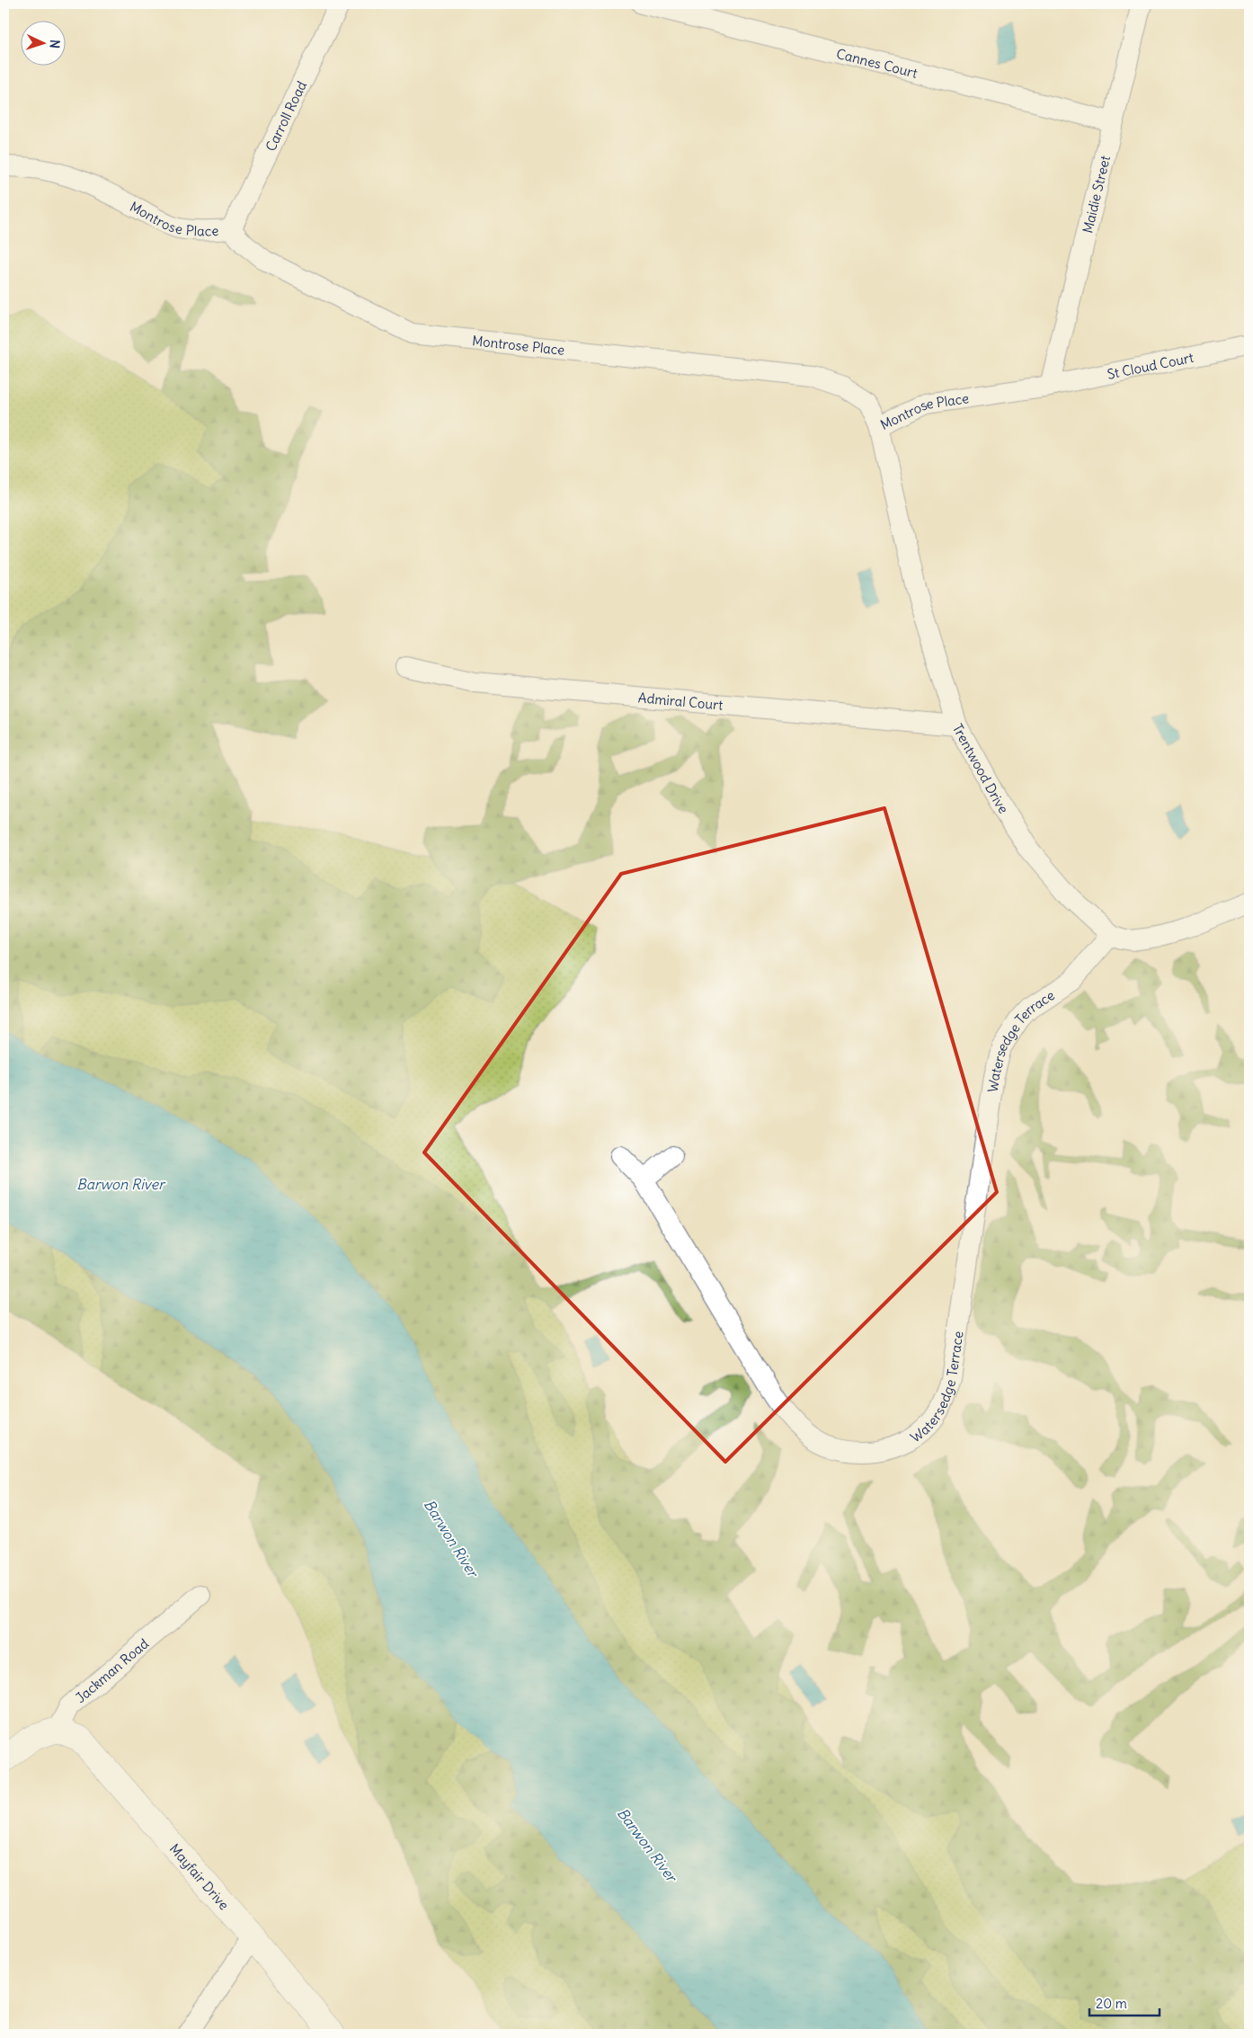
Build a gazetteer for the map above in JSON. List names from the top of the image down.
{
  "streets": {
    "street": [
      "Cannes Court",
      "Carroll Road",
      "Maidie Street",
      "Montrose Place",
      "St Cloud Court",
      "Admiral Court",
      "Trentwood Drive",
      "Watersedge Terrace",
      "Jackman Road",
      "Mayfair Drive"
    ]
  },
  "crossings": [
    ["Cannes Court", "Maidie Street"],
    ["Carroll Road", "Montrose Place"],
    ["Maidie Street", "Montrose Place"],
    ["Maidie Street", "St Cloud Court"],
    ["Montrose Place", "St Cloud Court"],
    ["Montrose Place", "Trentwood Drive"],
    ["Admiral Court", "Trentwood Drive"],
    ["Trentwood Drive", "Watersedge Terrace"],
    ["Jackman Road", "Mayfair Drive"]
  ],
  "water": ["Barwon River"],
  "scale_bar": "20 m",
  "north": "right"
}
